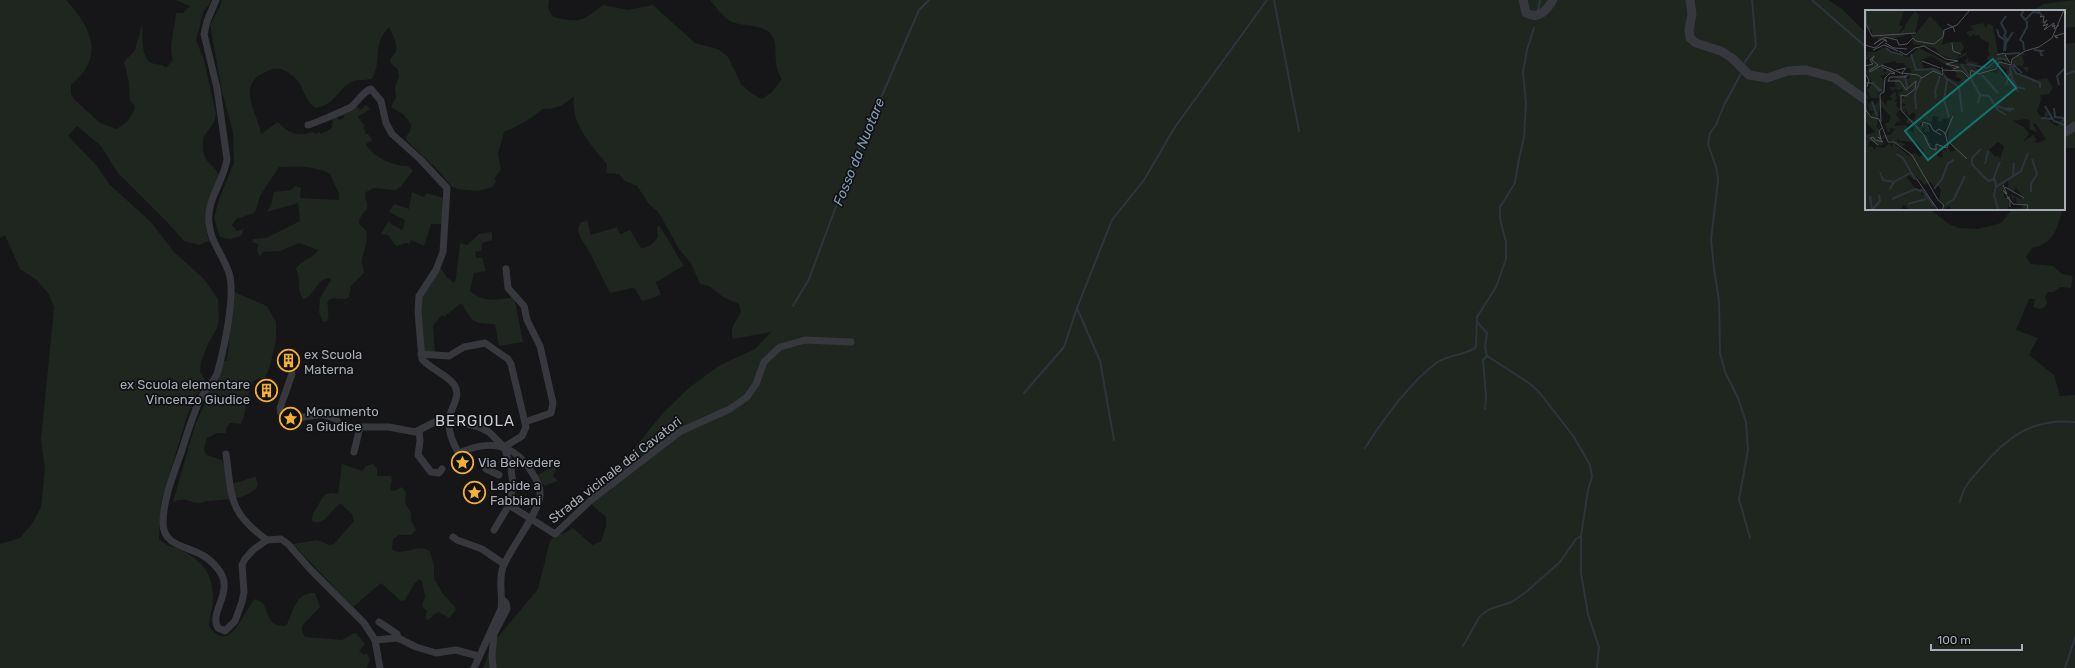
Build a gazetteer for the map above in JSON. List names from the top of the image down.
{
  "streets": {
    "street": ["Strada vicinale dei Cavatori"]
  },
  "districts": ["BERGIOLA"],
  "water": ["Fosso da Nuotare"],
  "places": {
    "building": ["ex Scuola Materna", "ex Scuola elementare Vincenzo Giudice"],
    "place": ["Monumento a Giudice", "Via Belvedere", "Lapide a Fabbiani"]
  },
  "scale_bar": "100 m"
}
